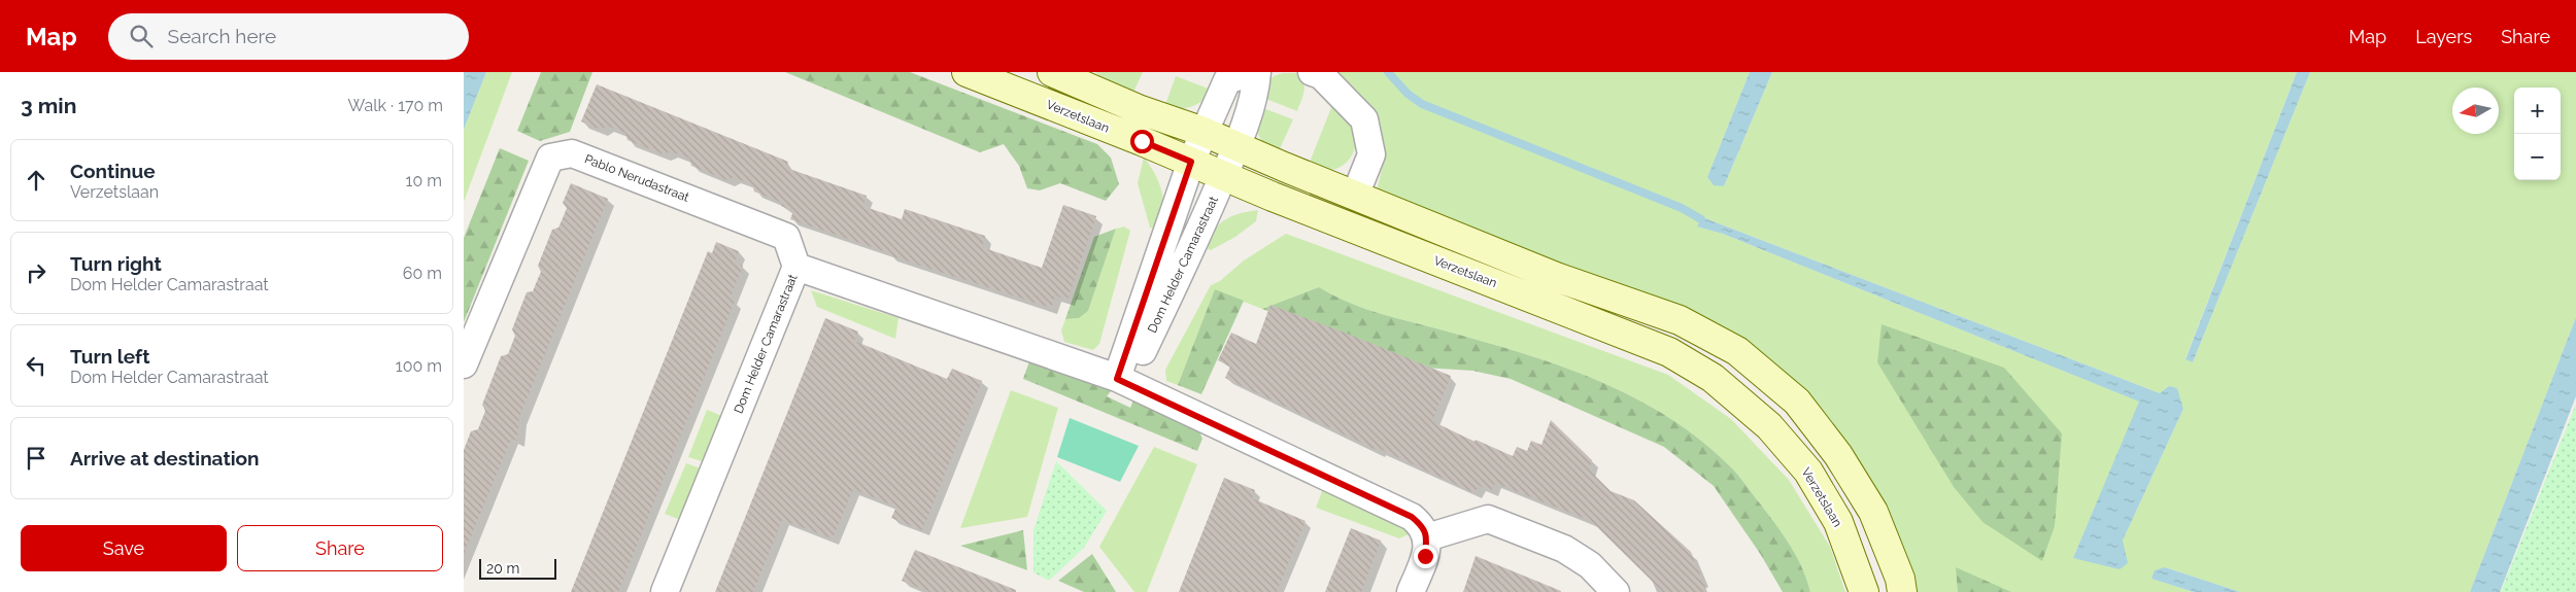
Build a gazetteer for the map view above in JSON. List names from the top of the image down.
{
  "streets": {
    "main road": ["Verzetslaan"],
    "street": ["Pablo Nerudastraat", "Dom Helder Camarastraat"]
  },
  "crossings": [
    ["Verzetslaan", "Dom Helder Camarastraat"],
    ["Pablo Nerudastraat", "Dom Helder Camarastraat"]
  ],
  "scale_bar": "20 m",
  "north": "left",
  "page": {
    "header": "Map",
    "search": "Search here",
    "nav": ["Map", "Layers", "Share"],
    "heading": ["3 min", "Walk · 170 m"],
    "map_buttons": ["+", "−"],
    "list": [
      ["Continue", "Verzetslaan", "10 m"],
      ["Turn right", "Dom Helder Camarastraat", "60 m"],
      ["Turn left", "Dom Helder Camarastraat", "100 m"],
      "Arrive at destination"
    ],
    "buttons": ["Save", "Share"],
    "scale": "20 m"
  }
}
